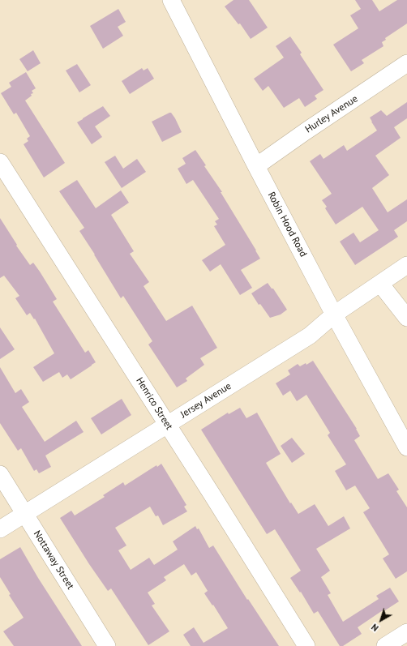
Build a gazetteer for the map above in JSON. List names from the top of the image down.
{
  "streets": {
    "street": [
      "Hurley Avenue",
      "Robin Hood Road",
      "Jersey Avenue",
      "Henrico Street",
      "Nottaway Street"
    ]
  },
  "crossings": [
    ["Hurley Avenue", "Robin Hood Road"],
    ["Robin Hood Road", "Jersey Avenue"],
    ["Jersey Avenue", "Henrico Street"],
    ["Jersey Avenue", "Nottaway Street"]
  ],
  "north": "bottom left"
}
